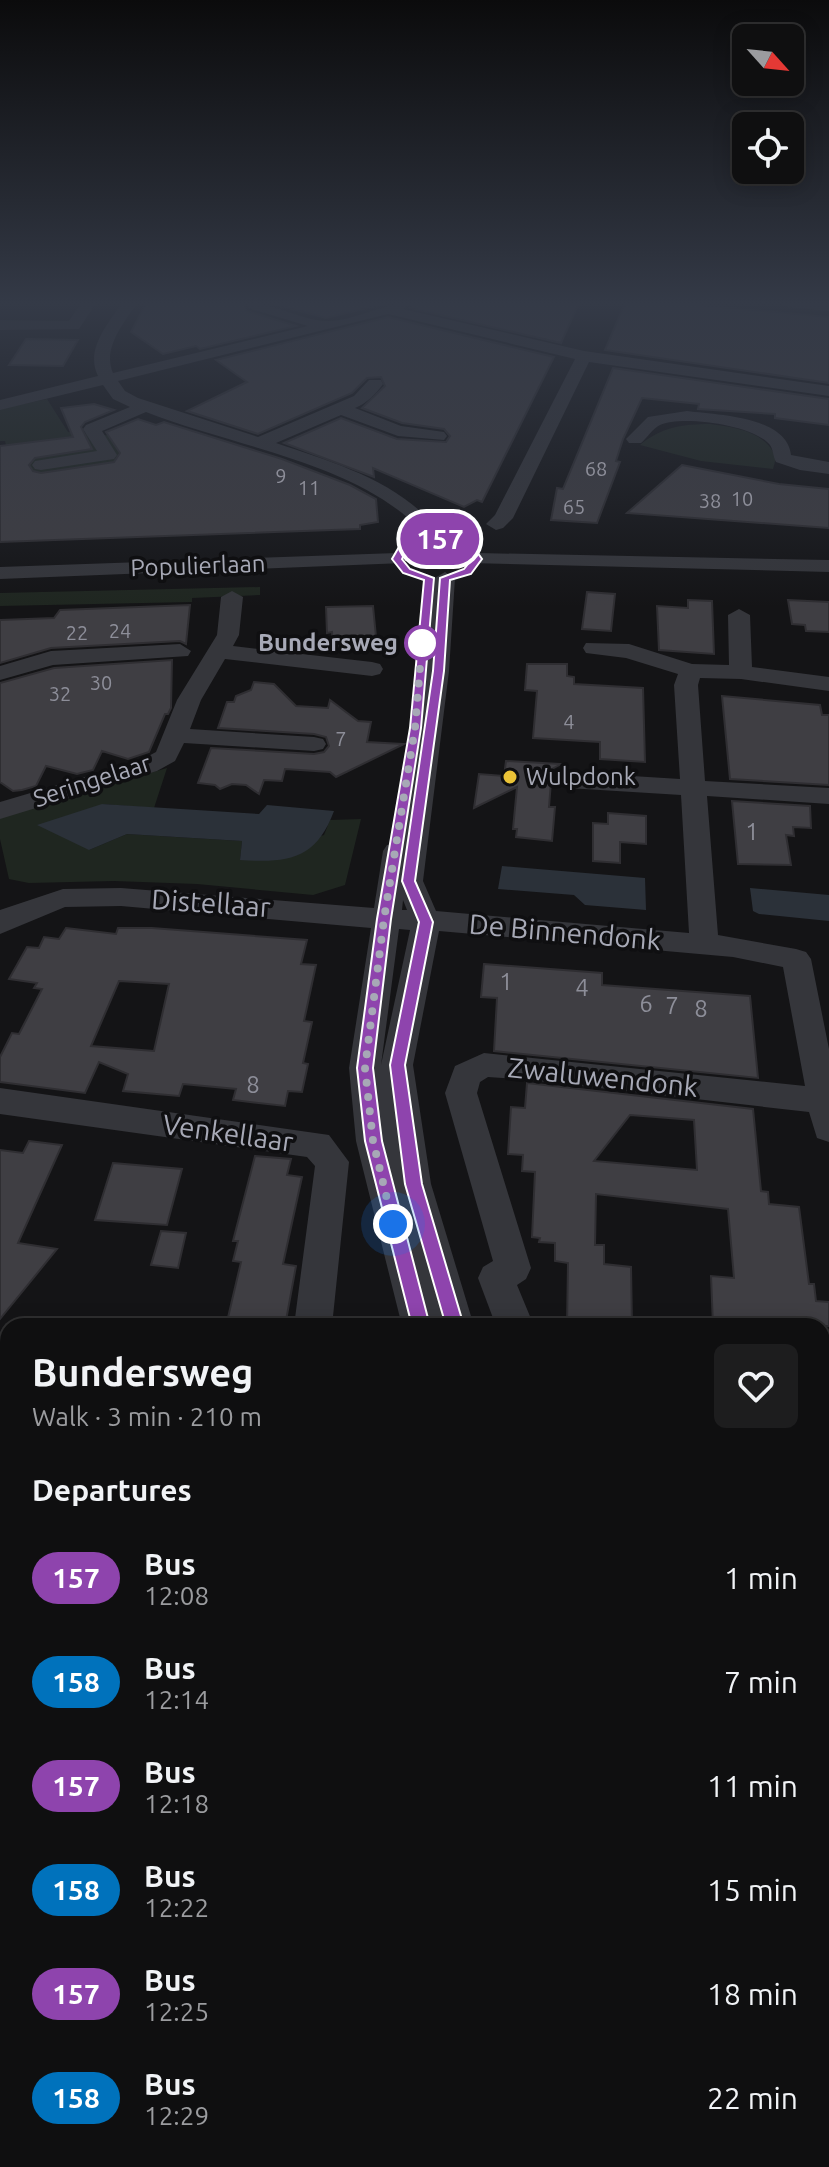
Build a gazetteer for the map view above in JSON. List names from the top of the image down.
{
  "streets": {
    "street": [
      "Populierlaan",
      "Seringelaar",
      "Distellaar",
      "De Binnendonk",
      "Zwaluwendonk",
      "Venkellaar"
    ]
  },
  "crossings": [
    ["Distellaar", "De Binnendonk"],
    ["De Binnendonk", "Zwaluwendonk"]
  ],
  "places": ["Bundersweg", "Wulpdonk"],
  "lines": ["bus line 157"],
  "house_numbers": [
    "68",
    "9",
    "11",
    "10",
    "38",
    "65",
    "24",
    "22",
    "30",
    "32",
    "4",
    "7",
    "1",
    "1",
    "4",
    "6",
    "7",
    "8",
    "8"
  ],
  "north": "bottom right",
  "page": {
    "on_map": "157",
    "heading": [
      ["Bundersweg", "Walk · 3 min · 210 m"],
      "Departures"
    ],
    "list": [
      {
        "mark": "157",
        "name": "Bus",
        "note": "12:08",
        "value": "1 min"
      },
      {
        "mark": "158",
        "name": "Bus",
        "note": "12:14",
        "value": "7 min"
      },
      {
        "mark": "157",
        "name": "Bus",
        "note": "12:18",
        "value": "11 min"
      },
      {
        "mark": "158",
        "name": "Bus",
        "note": "12:22",
        "value": "15 min"
      },
      {
        "mark": "157",
        "name": "Bus",
        "note": "12:25",
        "value": "18 min"
      },
      {
        "mark": "158",
        "name": "Bus",
        "note": "12:29",
        "value": "22 min"
      }
    ]
  }
}
